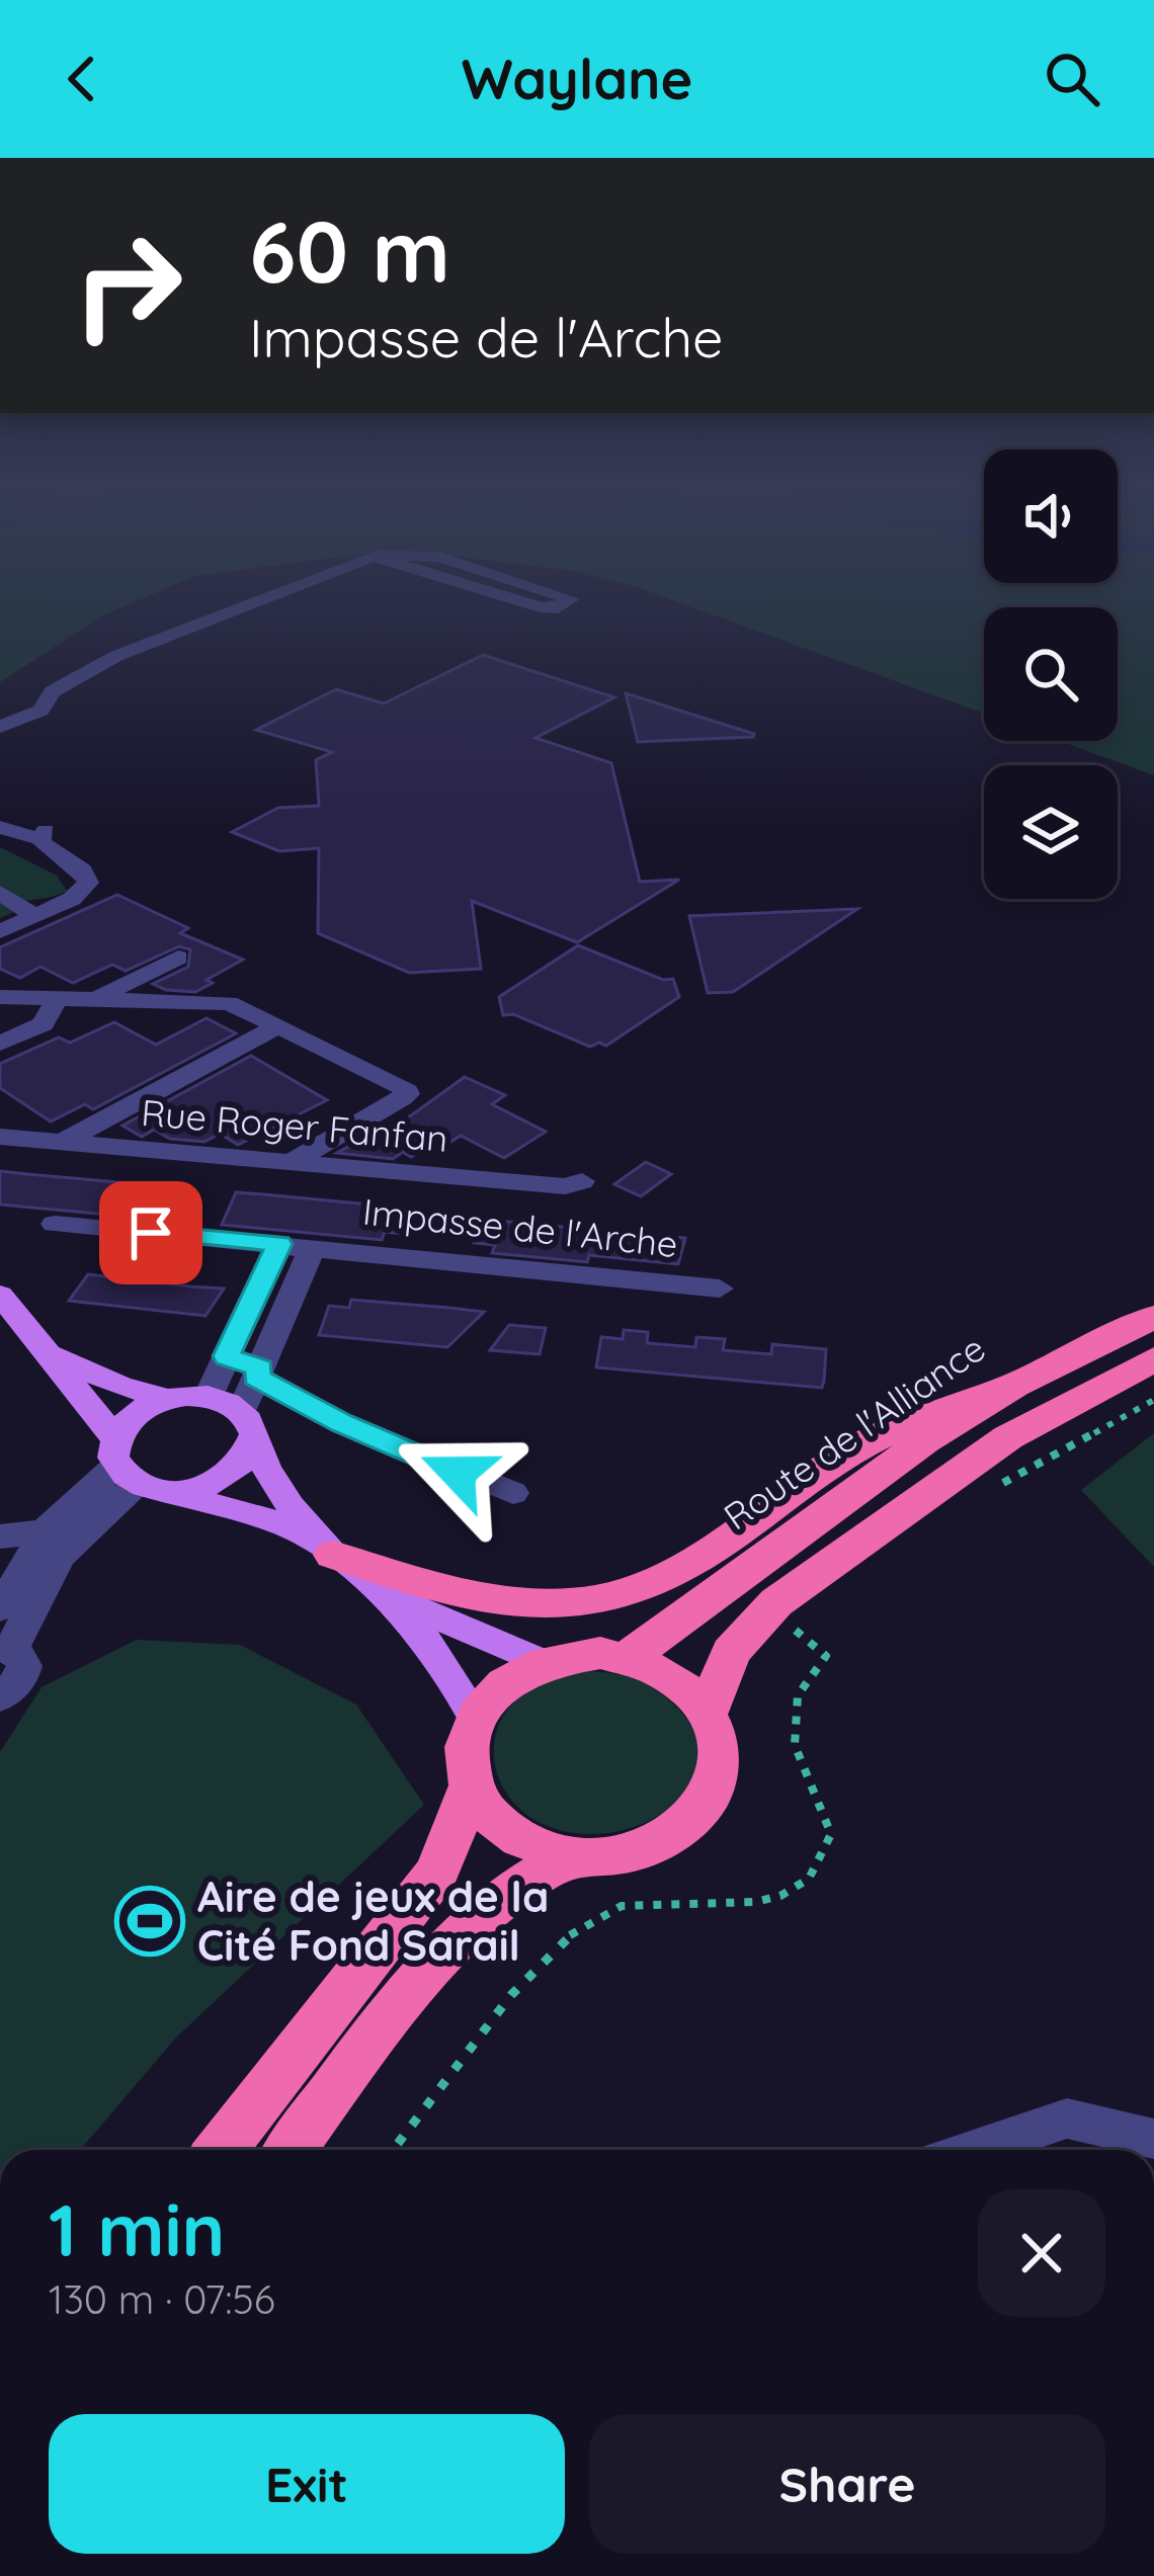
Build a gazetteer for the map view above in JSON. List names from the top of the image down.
{
  "streets": {
    "highway": ["Route de l'Alliance"],
    "street": ["Rue Roger Fanfan", "Impasse de l'Arche"]
  },
  "places": {
    "sports": ["Aire de jeux de la Cité Fond Sarail"]
  },
  "page": {
    "header": "Waylane",
    "turn": ["60 m", "Impasse de l'Arche"],
    "heading": ["1 min", "130 m · 07:56"],
    "buttons": ["Exit", "Share"]
  }
}
